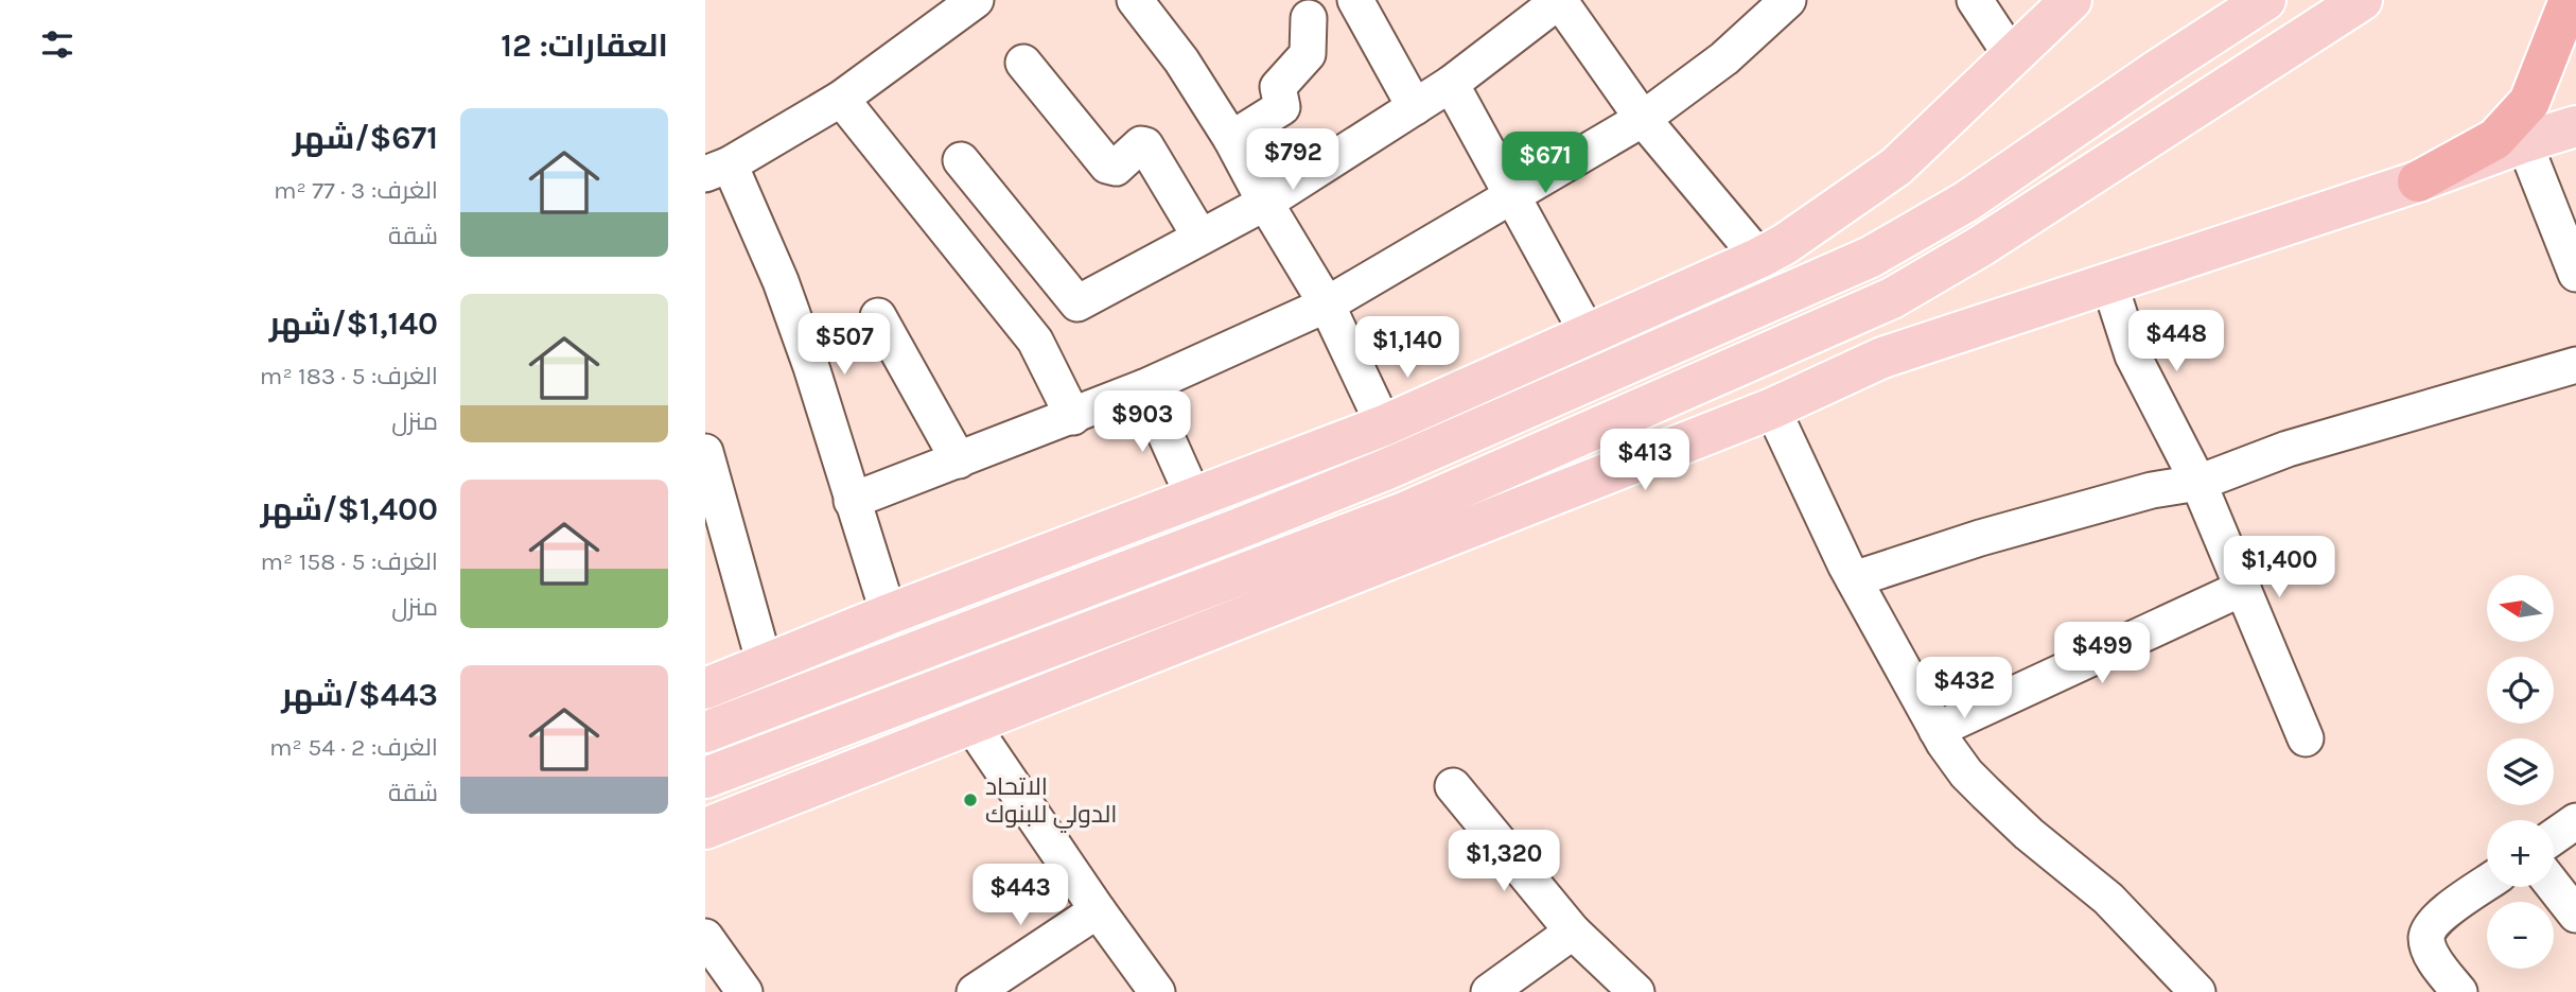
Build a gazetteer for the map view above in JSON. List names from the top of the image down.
{
  "places": ["الاتحاد الدولي للبنوك"],
  "north": "left",
  "page": {
    "heading": "العقارات: 12",
    "list": [
      {
        "name": "$671/شهر",
        "note": "الغرف: 3 · 77 m² · شقة"
      },
      {
        "name": "$1,140/شهر",
        "note": "الغرف: 5 · 183 m² · منزل"
      },
      {
        "name": "$1,400/شهر",
        "note": "الغرف: 5 · 158 m² · منزل"
      },
      {
        "name": "$443/شهر",
        "note": "الغرف: 2 · 54 m² · شقة"
      }
    ],
    "price": [
      "$792",
      "$671",
      "$448",
      "$507",
      "$1,140",
      "$903",
      "$413",
      "$1,400",
      "$499",
      "$432",
      "$1,320",
      "$443"
    ],
    "map_buttons": ["+", "−"]
  }
}
